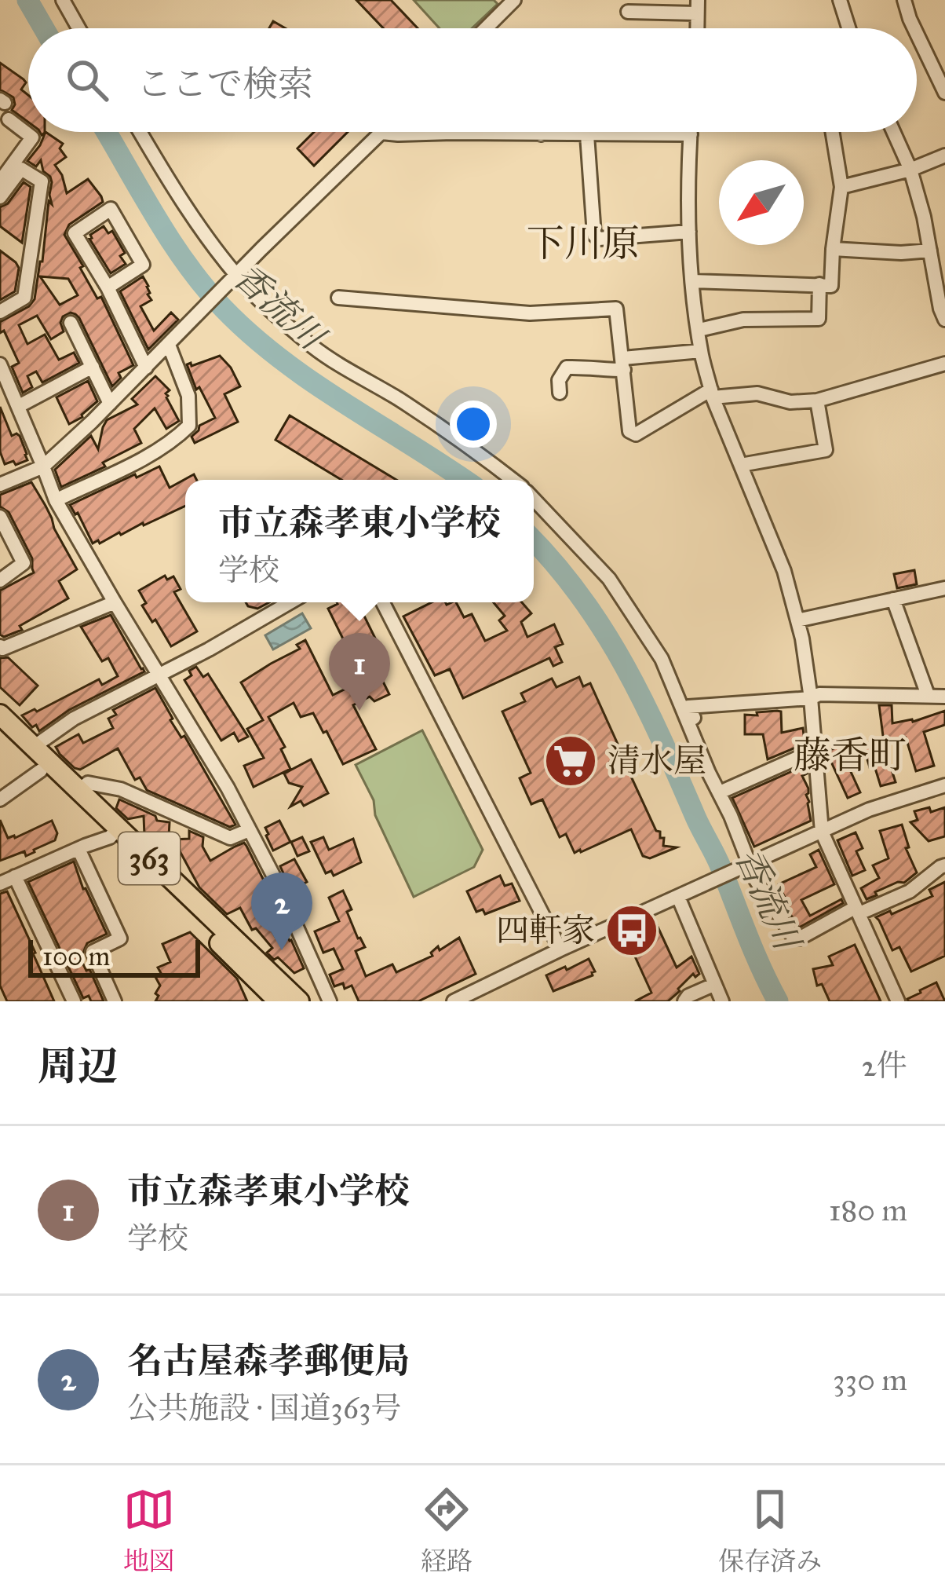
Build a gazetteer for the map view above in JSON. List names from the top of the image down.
{
  "streets": {
    "highway": ["363"]
  },
  "districts": ["下川原", "藤香町"],
  "water": ["香流川"],
  "places": {
    "supermarket": ["清水屋"],
    "bus stop": ["四軒家"]
  },
  "scale_bar": "100 m",
  "north": "bottom left",
  "page": {
    "search": "ここで検索",
    "popup": ["市立森孝東小学校", "学校"],
    "pins": ["1", "2"],
    "scale": "100 m",
    "heading": ["周辺", "2件"],
    "list": [
      {
        "mark": "1",
        "name": "市立森孝東小学校",
        "note": "学校",
        "value": "180 m"
      },
      {
        "mark": "2",
        "name": "名古屋森孝郵便局",
        "note": "公共施設 · 国道363号",
        "value": "330 m"
      }
    ],
    "nav": ["地図", "経路", "保存済み"]
  }
}
